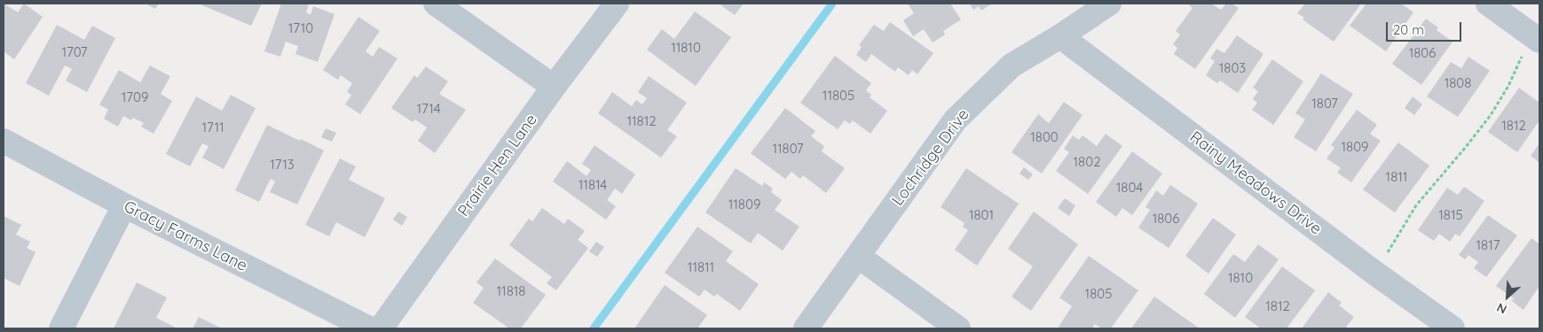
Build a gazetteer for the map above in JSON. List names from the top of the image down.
{
  "streets": {
    "street": [
      "Lochridge Drive",
      "Prairie Hen Lane",
      "Rainy Meadows Drive",
      "Gracy Farms Lane"
    ]
  },
  "crossings": [
    ["Lochridge Drive", "Rainy Meadows Drive"]
  ],
  "house_numbers": [
    "1710",
    "11810",
    "1707",
    "1806",
    "1803",
    "1808",
    "11805",
    "1709",
    "1807",
    "1714",
    "11812",
    "1812",
    "1711",
    "1800",
    "1809",
    "11807",
    "1802",
    "1713",
    "1811",
    "11814",
    "1804",
    "11809",
    "1801",
    "1815",
    "1806",
    "1817",
    "11811",
    "1810",
    "11818",
    "1805",
    "1812"
  ],
  "scale_bar": "20 m",
  "north": "bottom left"
}
